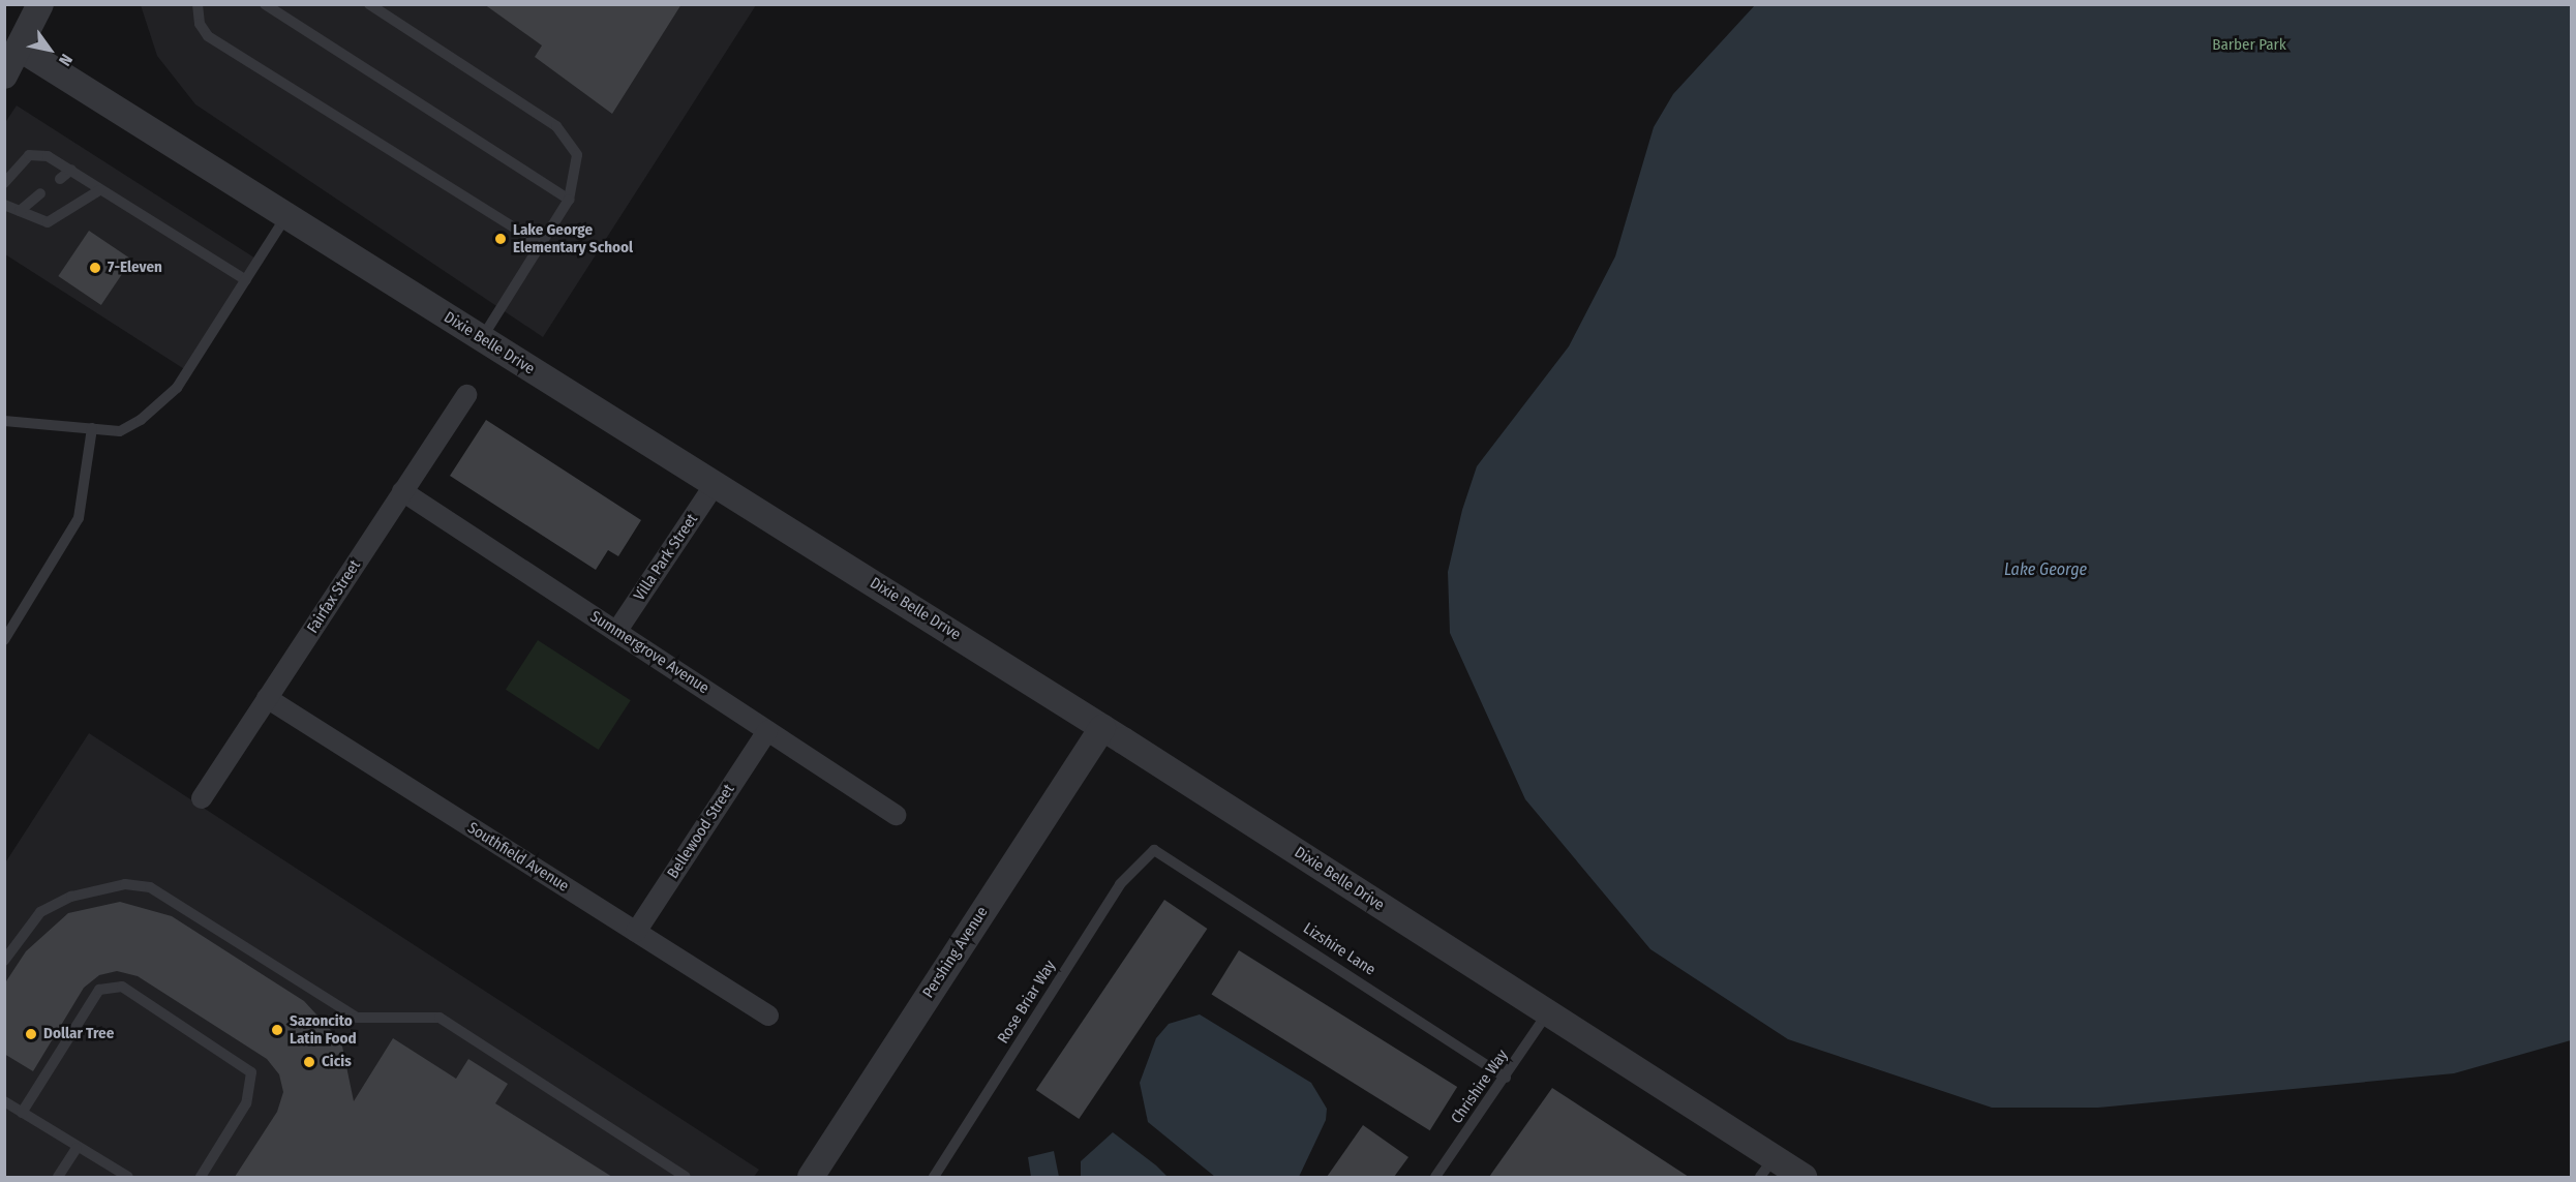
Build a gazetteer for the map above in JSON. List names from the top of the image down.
{
  "streets": {
    "street": [
      "Dixie Belle Drive",
      "Villa Park Street",
      "Fairfax Street",
      "Summergrove Avenue",
      "Bellewood Street",
      "Southfield Avenue",
      "Pershing Avenue"
    ],
    "lane": ["Lizshire Lane", "Rose Briar Way", "Chrishire Way"]
  },
  "crossings": [
    ["Dixie Belle Drive", "Villa Park Street"],
    ["Dixie Belle Drive", "Pershing Avenue"],
    ["Dixie Belle Drive", "Chrishire Way"],
    ["Villa Park Street", "Summergrove Avenue"],
    ["Fairfax Street", "Summergrove Avenue"],
    ["Fairfax Street", "Southfield Avenue"],
    ["Summergrove Avenue", "Bellewood Street"],
    ["Bellewood Street", "Southfield Avenue"],
    ["Lizshire Lane", "Rose Briar Way"],
    ["Lizshire Lane", "Chrishire Way"]
  ],
  "water": ["Lake George"],
  "parks": ["Barber Park"],
  "places": [
    "Lake George Elementary School",
    "7-Eleven",
    "Sazoncito Latin Food",
    "Dollar Tree",
    "Cicis"
  ],
  "north": "bottom right"
}
